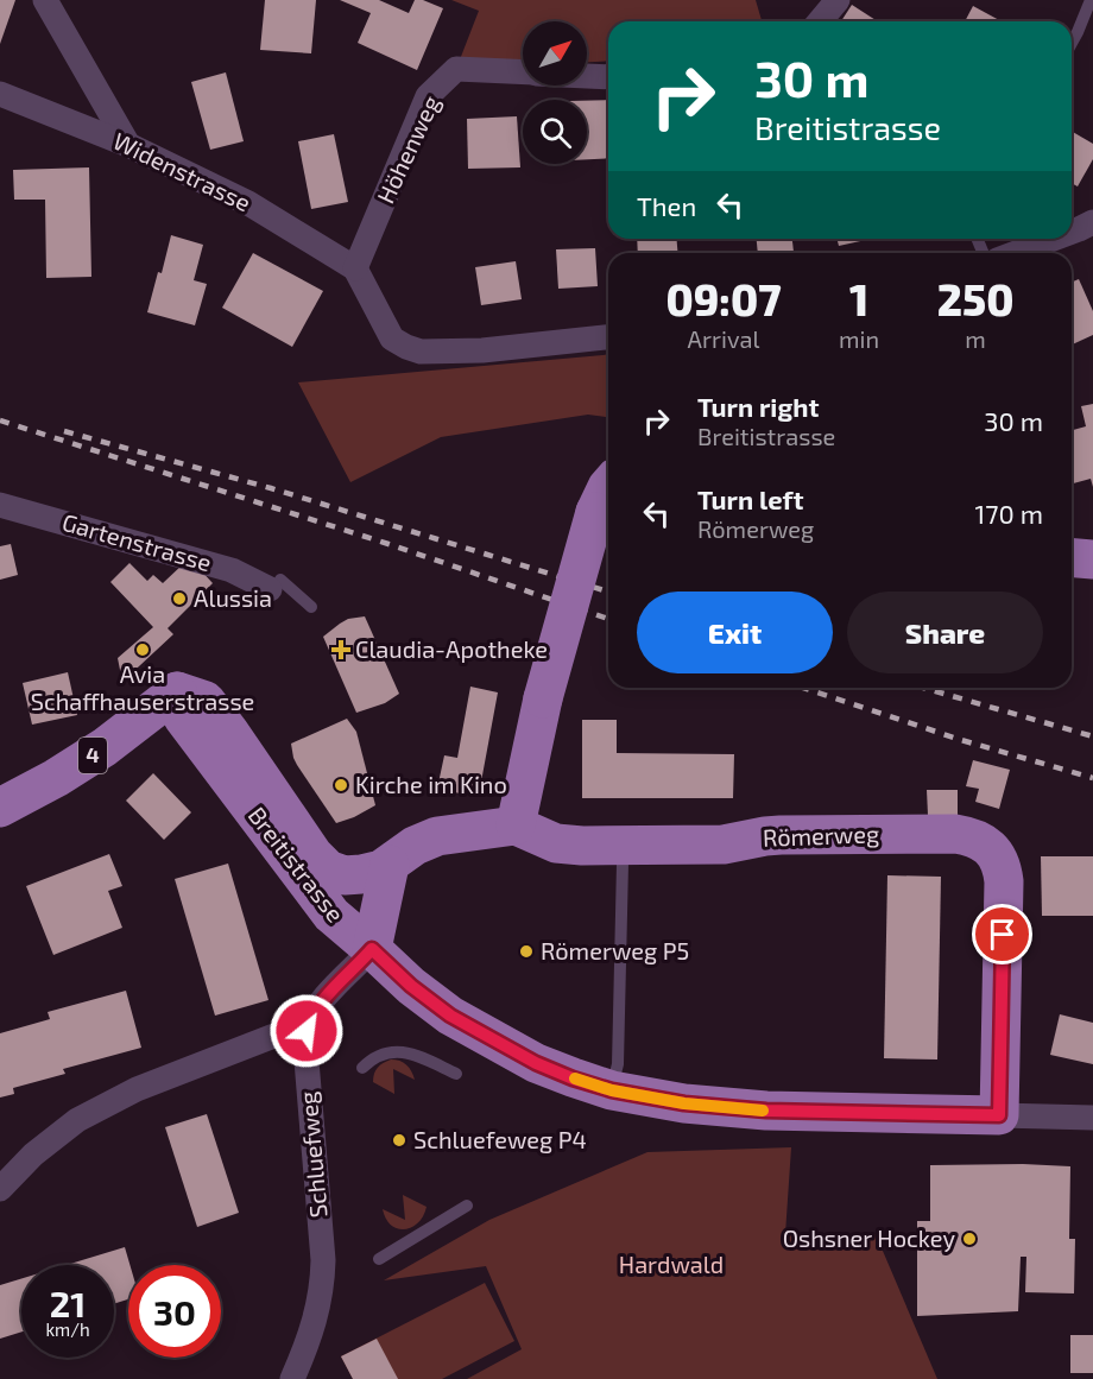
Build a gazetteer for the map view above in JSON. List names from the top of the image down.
{
  "streets": {
    "main road": ["4", "Römerweg", "Breitistrasse"],
    "street": [
      "Höhenweg",
      "Widenstrasse",
      "Gartenstrasse",
      "Schluefweg"
    ]
  },
  "crossings": [
    ["Höhenweg", "Widenstrasse"],
    ["4", "Breitistrasse"],
    ["Römerweg", "Breitistrasse"]
  ],
  "parks": ["Hardwald"],
  "places": {
    "other": [
      "Alussia",
      "Avia Schaffhauserstrasse",
      "Kirche im Kino",
      "Römerweg P5",
      "Schluefeweg P4",
      "Oshsner Hockey"
    ],
    "health": ["Claudia-Apotheke"]
  },
  "north": "top right",
  "page": {
    "turn": ["30 m", "Breitistrasse"],
    "then": "Then",
    "eta": [
      "09:07",
      "Arrival",
      "1",
      "min",
      "250",
      "m"
    ],
    "list": [
      {
        "name": "Turn right",
        "note": "Breitistrasse",
        "value": "30 m"
      },
      {
        "name": "Turn left",
        "note": "Römerweg",
        "value": "170 m"
      }
    ],
    "buttons": ["Exit", "Share"],
    "speed": "21 km/h",
    "limit": "30"
  }
}
